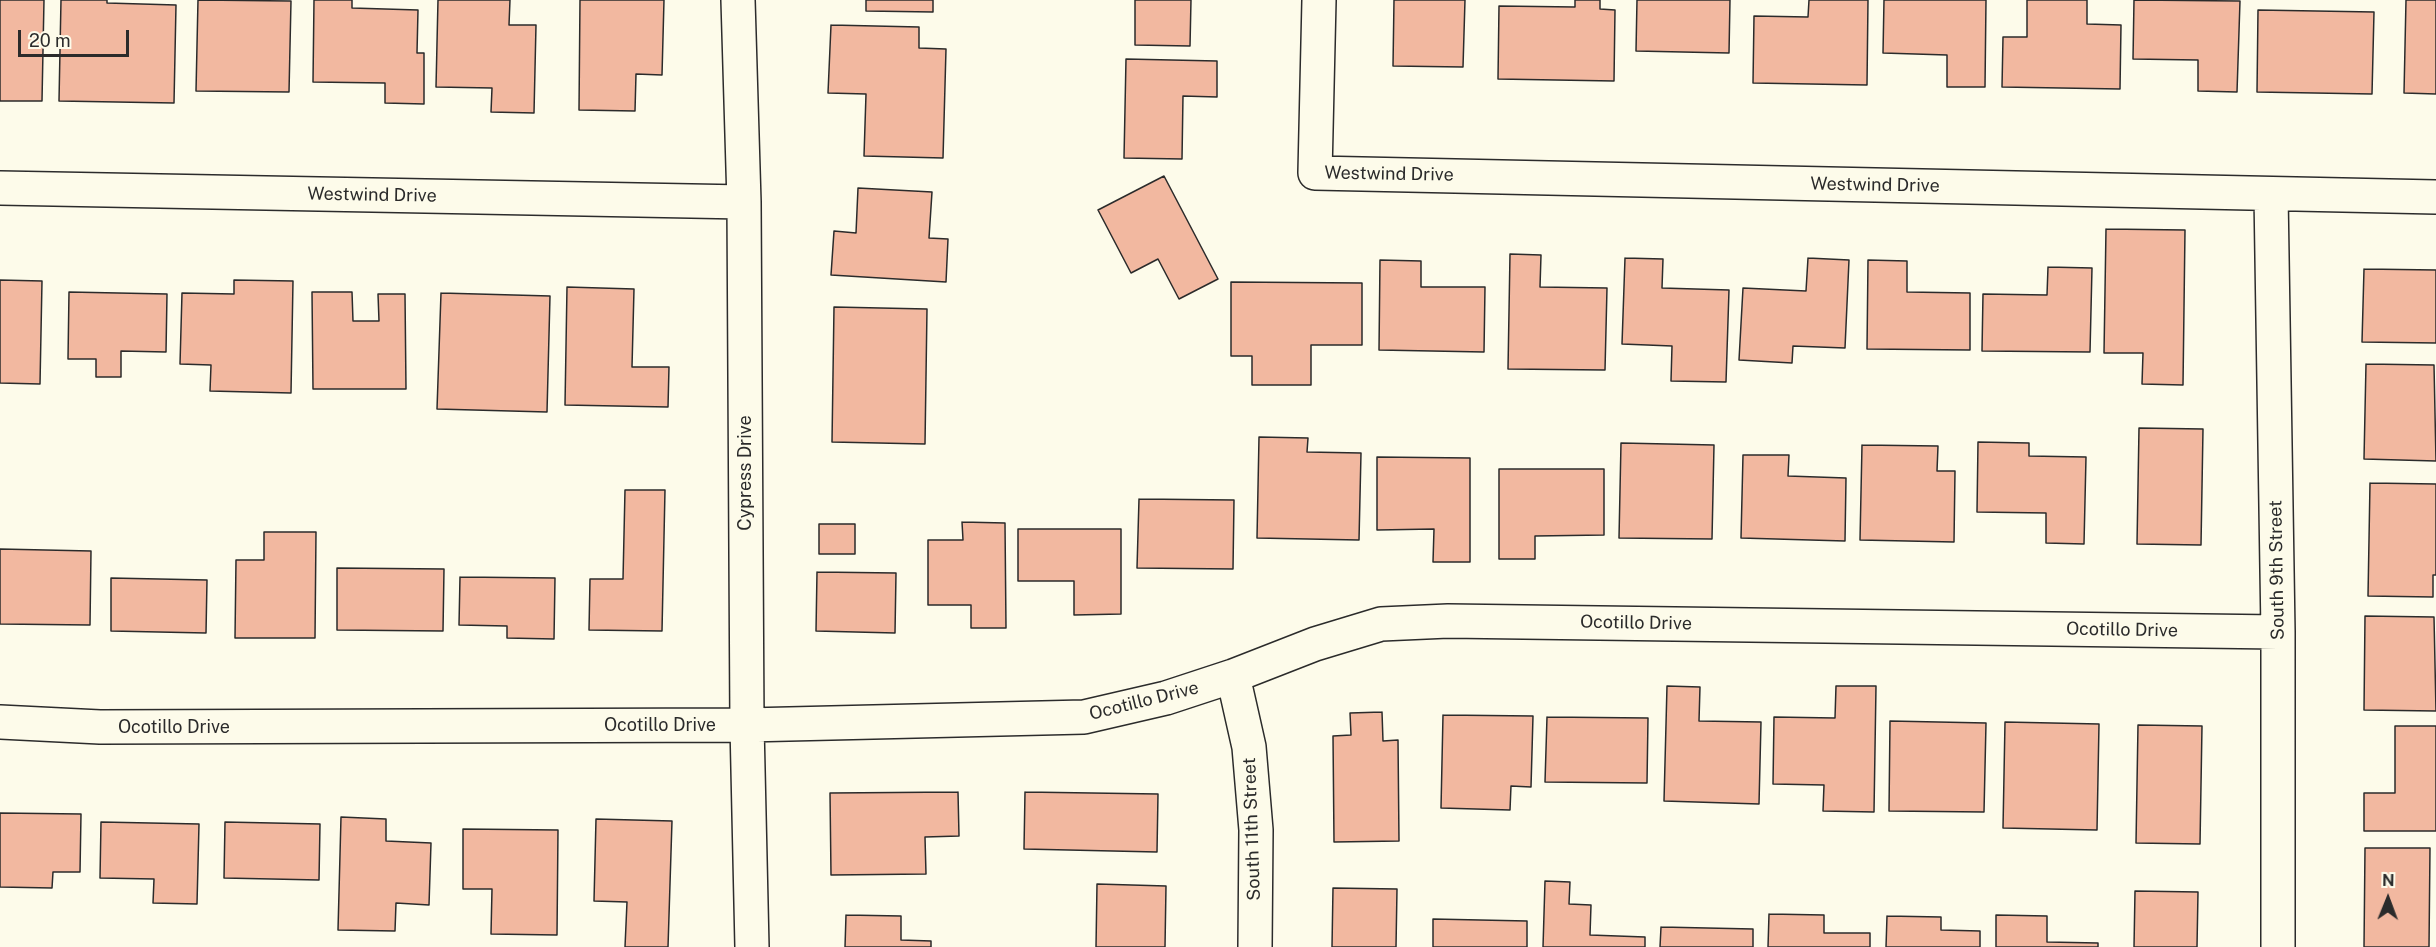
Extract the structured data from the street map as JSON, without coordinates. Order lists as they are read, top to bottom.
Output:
{
  "streets": {
    "street": [
      "Westwind Drive",
      "Cypress Drive",
      "South 9th Street",
      "Ocotillo Drive",
      "South 11th Street"
    ]
  },
  "crossings": [
    ["Westwind Drive", "Cypress Drive"],
    ["Westwind Drive", "South 9th Street"],
    ["Cypress Drive", "Ocotillo Drive"],
    ["South 9th Street", "Ocotillo Drive"],
    ["Ocotillo Drive", "South 11th Street"]
  ],
  "scale_bar": "20 m",
  "north": "top"
}
